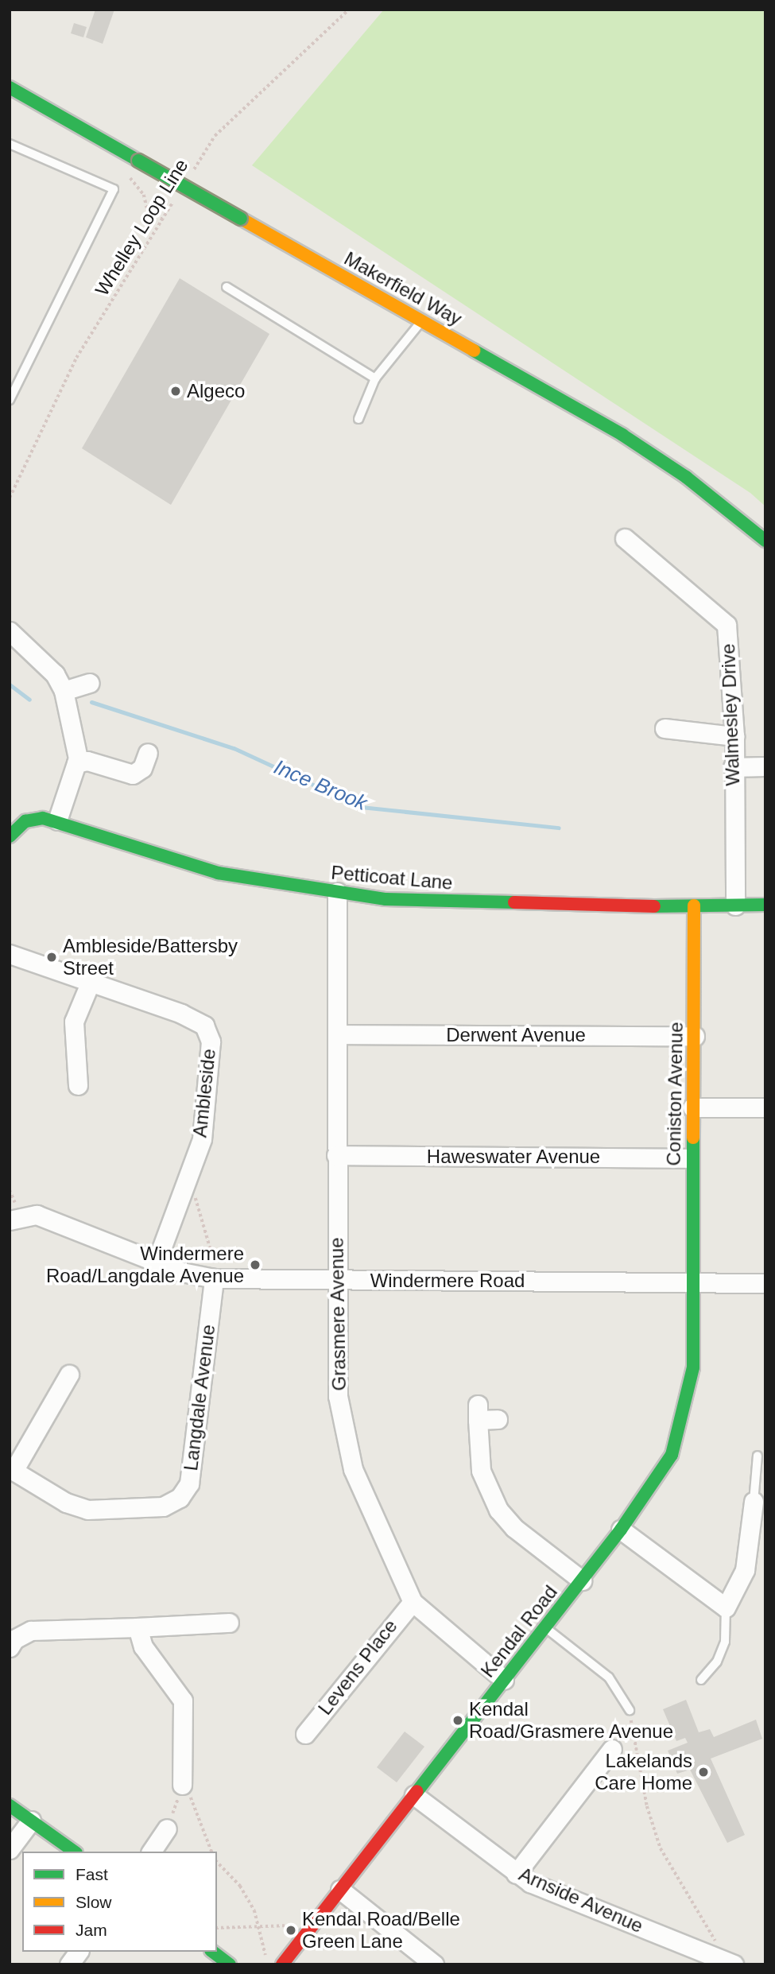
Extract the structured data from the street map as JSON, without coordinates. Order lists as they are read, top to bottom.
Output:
{
  "streets": {
    "street": [
      "Makerfield Way",
      "Walmesley Drive",
      "Petticoat Lane",
      "Derwent Avenue",
      "Ambleside",
      "Coniston Avenue",
      "Haweswater Avenue",
      "Windermere Road",
      "Grasmere Avenue",
      "Langdale Avenue",
      "Kendal Road",
      "Levens Place",
      "Arnside Avenue"
    ],
    "path": ["Whelley Loop Line"]
  },
  "crossings": [
    ["Walmesley Drive", "Petticoat Lane"],
    ["Petticoat Lane", "Coniston Avenue"],
    ["Petticoat Lane", "Grasmere Avenue"],
    ["Derwent Avenue", "Coniston Avenue"],
    ["Derwent Avenue", "Grasmere Avenue"],
    ["Ambleside", "Windermere Road"],
    ["Coniston Avenue", "Haweswater Avenue"],
    ["Coniston Avenue", "Windermere Road"],
    ["Coniston Avenue", "Kendal Road"],
    ["Haweswater Avenue", "Grasmere Avenue"],
    ["Windermere Road", "Grasmere Avenue"],
    ["Windermere Road", "Langdale Avenue"],
    ["Windermere Road", "Kendal Road"],
    ["Grasmere Avenue", "Kendal Road"],
    ["Grasmere Avenue", "Levens Place"],
    ["Kendal Road", "Arnside Avenue"]
  ],
  "water": ["Ince Brook"],
  "places": [
    "Algeco",
    "Ambleside/Battersby Street",
    "Windermere Road/Langdale Avenue",
    "Kendal Road/Grasmere Avenue",
    "Lakelands Care Home",
    "Kendal Road/Belle Green Lane"
  ],
  "legend": ["Fast", "Slow", "Jam"]
}
